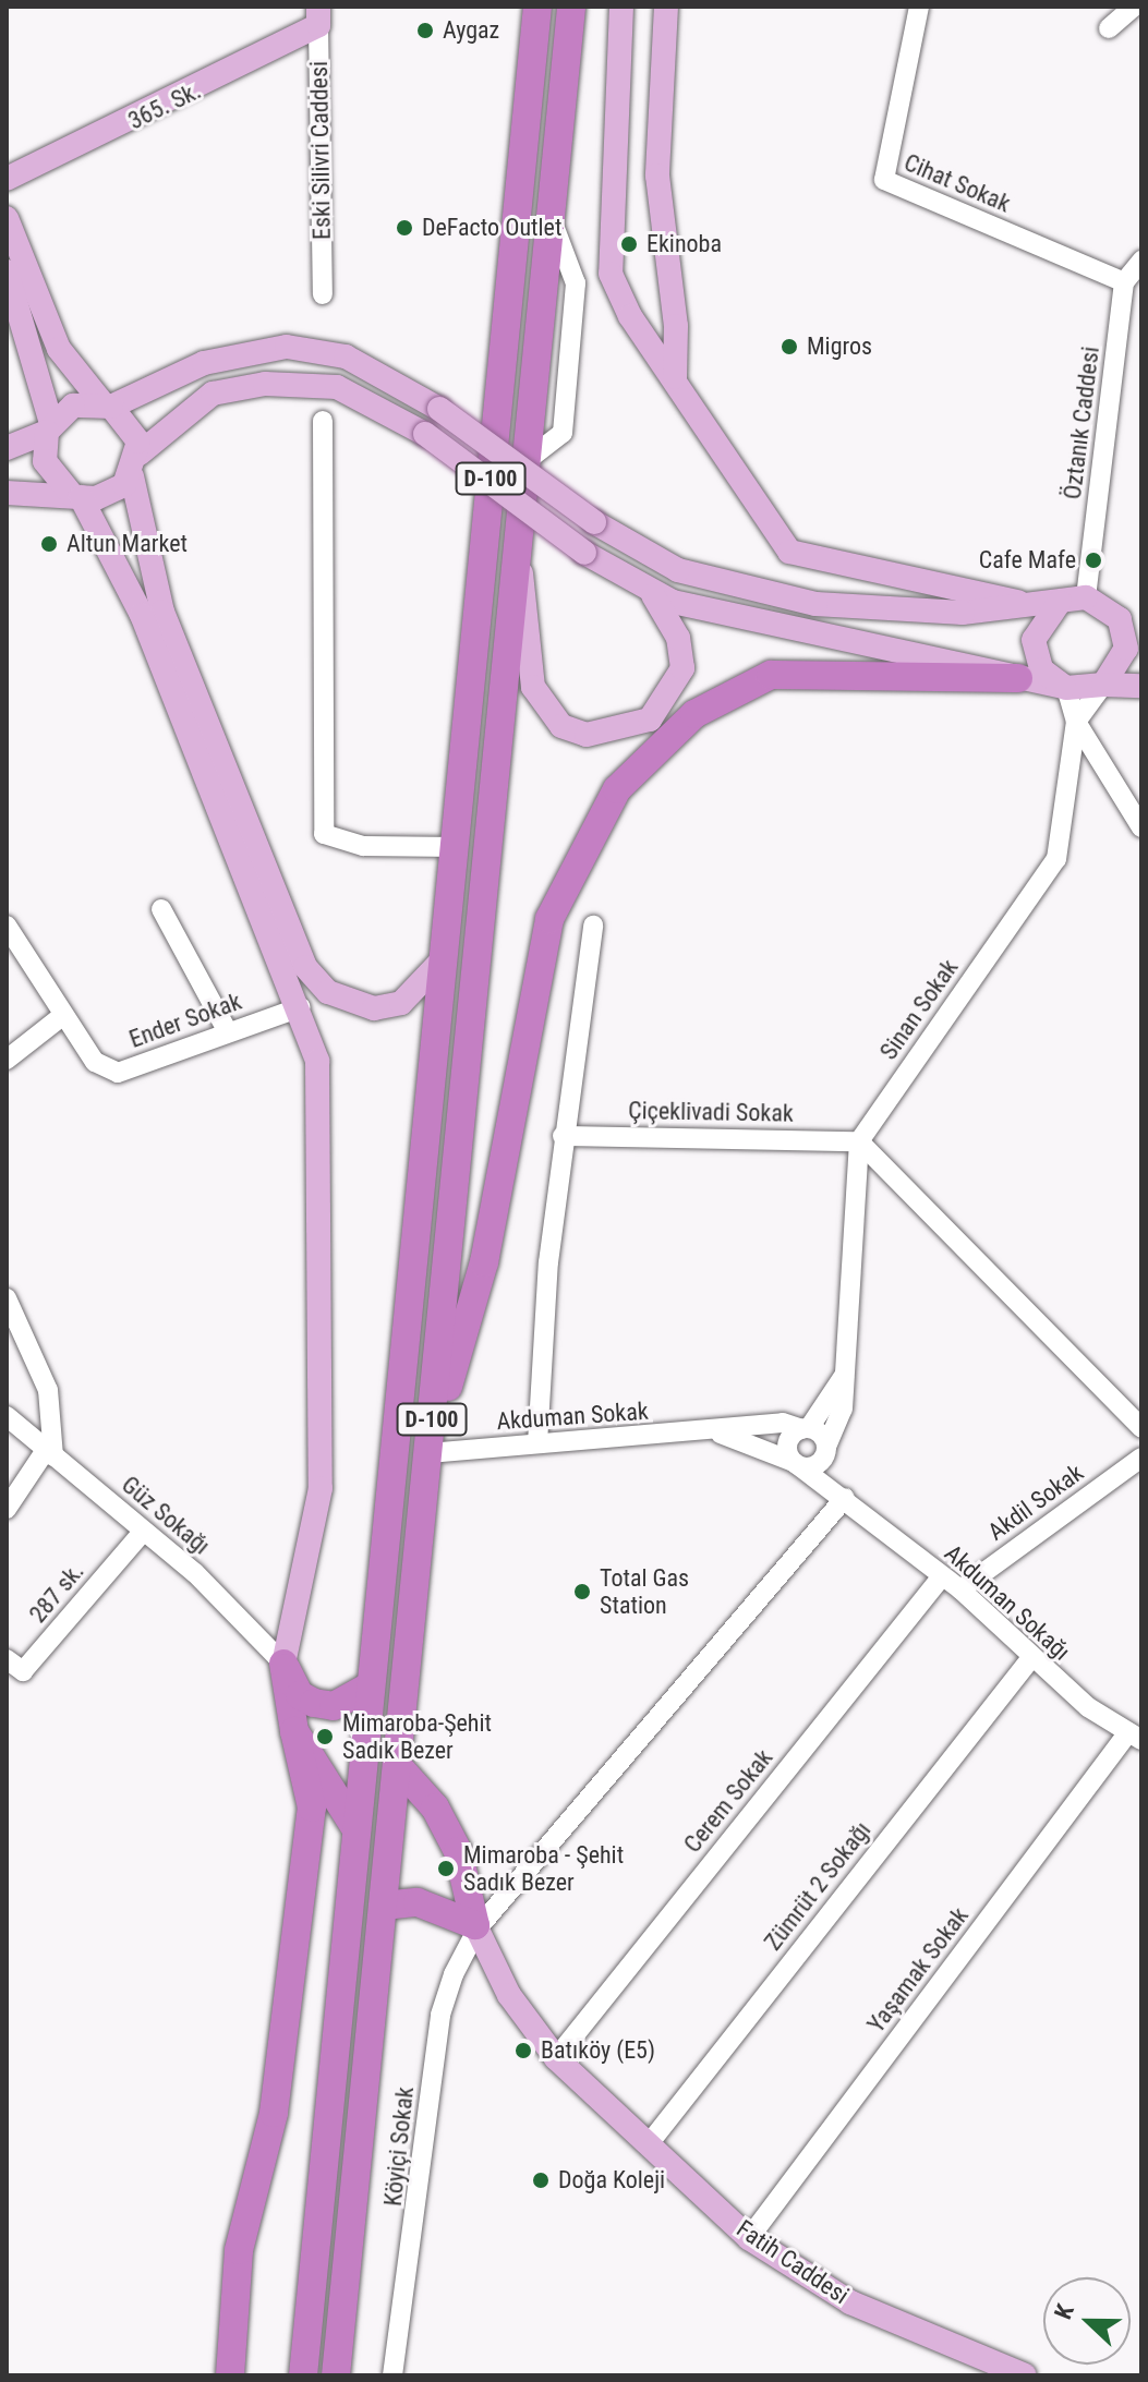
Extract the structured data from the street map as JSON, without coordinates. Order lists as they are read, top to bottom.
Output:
{
  "streets": {
    "highway": ["D-100"],
    "main road": ["365. Sk.", "Fatih Caddesi"],
    "street": [
      "Eski Silivri Caddesi",
      "Cihat Sokak",
      "Öztanık Caddesi",
      "Sinan Sokak",
      "Ender Sokak",
      "Çiçeklivadi Sokak",
      "Akduman Sokak",
      "Akdil Sokak",
      "Güz Sokağı",
      "287 sk.",
      "Akduman Sokağı",
      "Cerem Sokak",
      "Zümrüt 2 Sokağı",
      "Yaşamak Sokak",
      "Köyiçi Sokak"
    ]
  },
  "crossings": [
    ["365. Sk.", "Eski Silivri Caddesi"],
    ["Cihat Sokak", "Öztanık Caddesi"],
    ["Öztanık Caddesi", "Sinan Sokak"],
    ["D-100", "Akduman Sokak"],
    ["Sinan Sokak", "Çiçeklivadi Sokak"],
    ["Akduman Sokak", "Akduman Sokağı"],
    ["Akdil Sokak", "Akduman Sokağı"],
    ["Güz Sokağı", "287 sk."],
    ["Akduman Sokağı", "Cerem Sokak"],
    ["Akduman Sokağı", "Zümrüt 2 Sokağı"],
    ["Akduman Sokağı", "Yaşamak Sokak"],
    ["Akduman Sokağı", "Köyiçi Sokak"],
    ["Cerem Sokak", "Fatih Caddesi"],
    ["Zümrüt 2 Sokağı", "Fatih Caddesi"],
    ["Yaşamak Sokak", "Fatih Caddesi"],
    ["Köyiçi Sokak", "Fatih Caddesi"]
  ],
  "places": [
    "Aygaz",
    "DeFacto Outlet",
    "Ekinoba",
    "Migros",
    "Altun Market",
    "Cafe Mafe",
    "Total Gas Station",
    "Mimaroba-Şehit Sadık Bezer",
    "Mimaroba - Şehit Sadık Bezer",
    "Batıköy (E5)",
    "Doğa Koleji"
  ],
  "north": "left"
}
